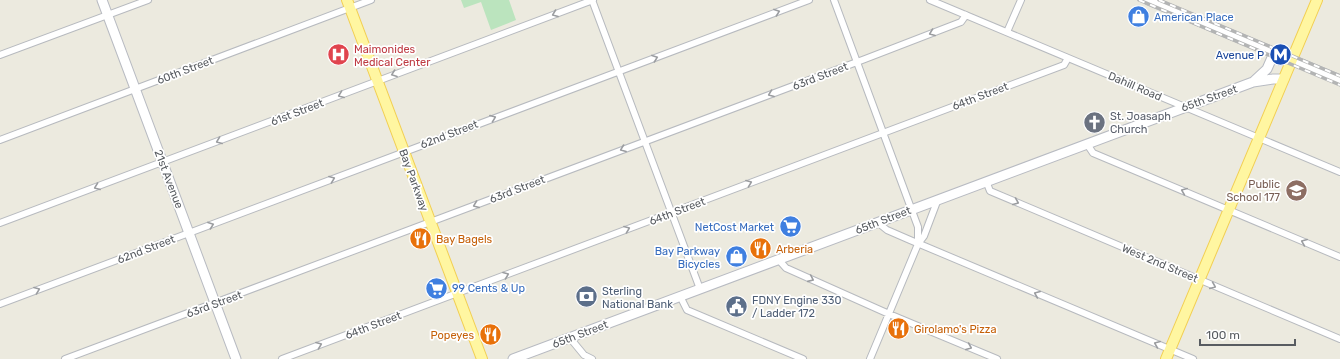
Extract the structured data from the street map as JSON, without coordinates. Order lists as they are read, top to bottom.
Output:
{
  "streets": {
    "main road": ["65th Street", "21st Avenue", "Bay Parkway"],
    "street": [
      "60th Street",
      "63rd Street",
      "Dahill Road",
      "64th Street",
      "61st Street",
      "62nd Street",
      "West 2nd Street"
    ]
  },
  "crossings": [
    ["60th Street", "21st Avenue"],
    ["60th Street", "Bay Parkway"],
    ["63rd Street", "Dahill Road"],
    ["63rd Street", "21st Avenue"],
    ["63rd Street", "Bay Parkway"],
    ["Dahill Road", "64th Street"],
    ["Dahill Road", "65th Street"],
    ["64th Street", "Bay Parkway"],
    ["65th Street", "West 2nd Street"],
    ["61st Street", "21st Avenue"],
    ["61st Street", "Bay Parkway"],
    ["62nd Street", "21st Avenue"],
    ["62nd Street", "Bay Parkway"]
  ],
  "one_way": [
    "63rd Street",
    "64th Street",
    "61st Street",
    "62nd Street",
    "West 2nd Street"
  ],
  "places": {
    "shop": ["American Place", "Bay Parkway Bicycles"],
    "hospital": ["Maimonides Medical Center"],
    "metro station": ["Avenue P"],
    "church": ["St. Joasaph Church"],
    "school or university": ["Public School 177"],
    "supermarket": ["NetCost Market", "99 Cents & Up"],
    "restaurant": [
      "Bay Bagels",
      "Arberia",
      "Girolamo's Pizza",
      "Popeyes"
    ],
    "bank": ["Sterling National Bank"],
    "public building": ["FDNY Engine 330 / Ladder 172"]
  },
  "scale_bar": "100 m"
}
